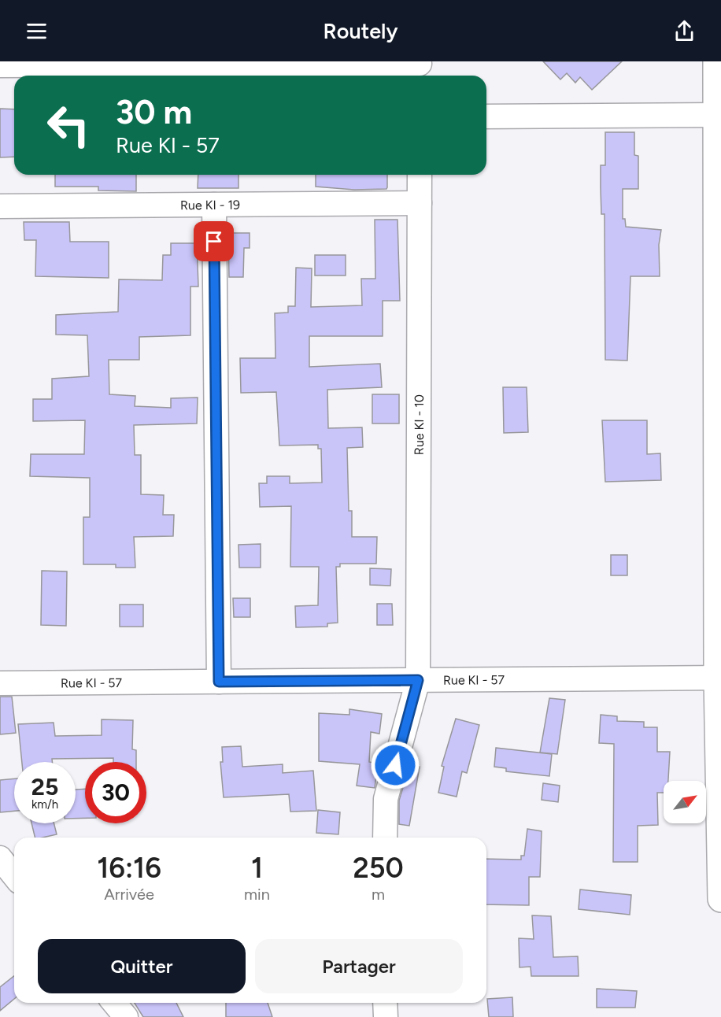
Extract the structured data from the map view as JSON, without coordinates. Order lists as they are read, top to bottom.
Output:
{
  "streets": {
    "street": ["Rue KI - 19", "Rue KI - 10", "Rue KI - 57"]
  },
  "crossings": [
    ["Rue KI - 19", "Rue KI - 10"],
    ["Rue KI - 10", "Rue KI - 57"]
  ],
  "north": "top right",
  "page": {
    "header": "Routely",
    "turn": ["30 m", "Rue KI - 57"],
    "speed": "25 km/h",
    "limit": "30",
    "eta": [
      "16:16",
      "Arrivée",
      "1",
      "min",
      "250",
      "m"
    ],
    "buttons": ["Quitter", "Partager"]
  }
}
